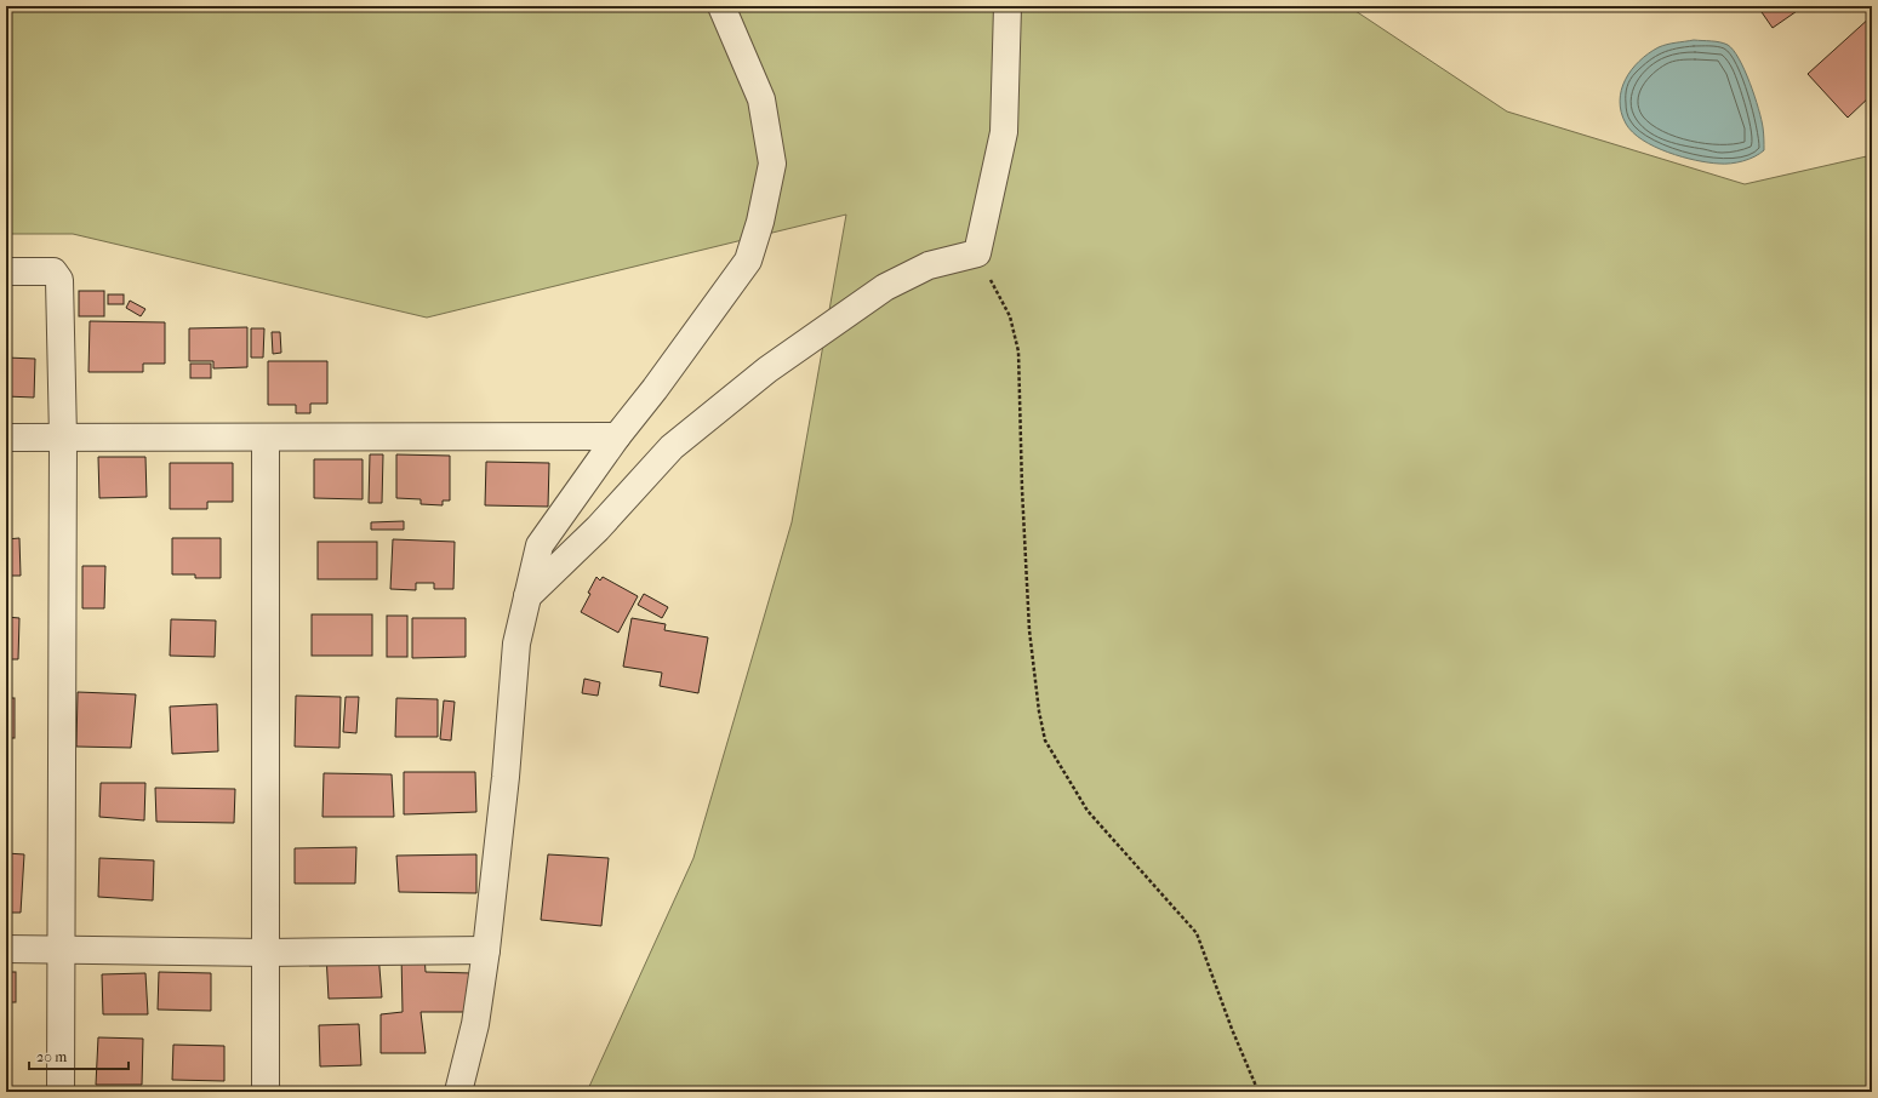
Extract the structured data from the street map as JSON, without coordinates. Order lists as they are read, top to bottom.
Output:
{
  "scale_bar": "20 m"
}
